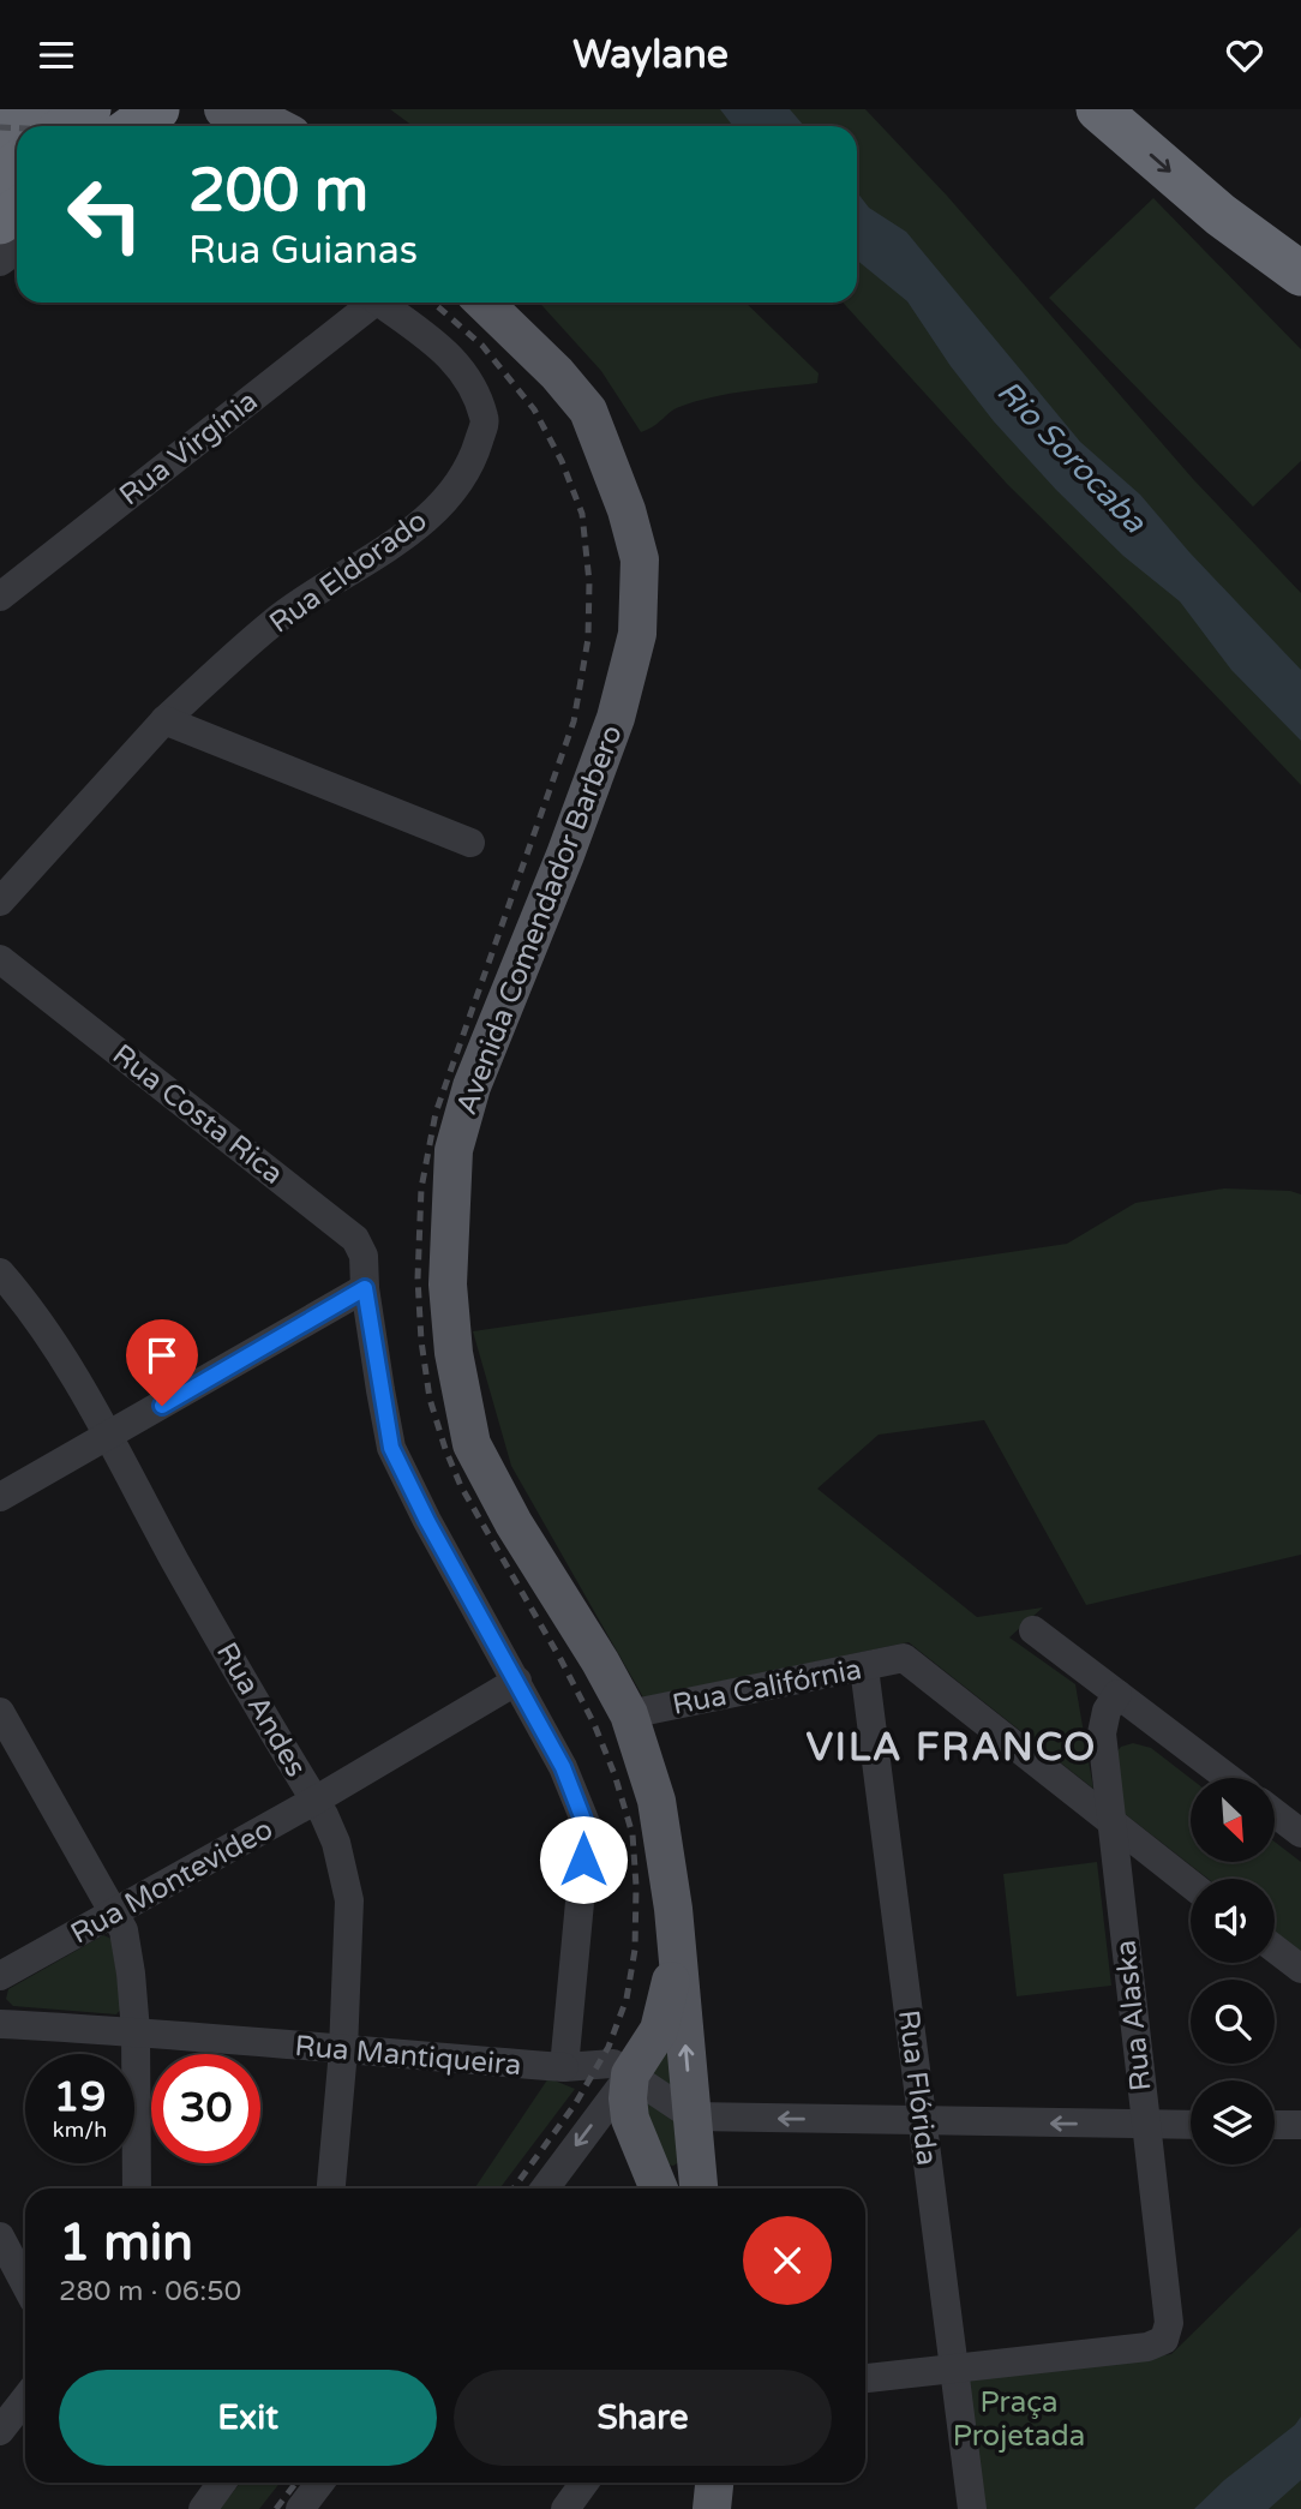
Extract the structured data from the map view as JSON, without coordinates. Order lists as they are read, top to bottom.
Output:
{
  "streets": {
    "main road": ["Avenida Comendador Barbero"],
    "street": [
      "Rua Virgínia",
      "Rua Eldorado",
      "Rua Costa Rica",
      "Rua Califórnia",
      "Rua Andes",
      "Rua Montevideo",
      "Rua Alaska",
      "Rua Mantiqueira",
      "Rua Flórida"
    ]
  },
  "crossings": [
    ["Avenida Comendador Barbero", "Rua Califórnia"],
    ["Avenida Comendador Barbero", "Rua Mantiqueira"],
    ["Rua Costa Rica", "Rua Montevideo"],
    ["Rua Costa Rica", "Rua Mantiqueira"],
    ["Rua Califórnia", "Rua Alaska"],
    ["Rua Califórnia", "Rua Flórida"],
    ["Rua Andes", "Rua Montevideo"],
    ["Rua Andes", "Rua Mantiqueira"],
    ["Rua Alaska", "Rua Flórida"]
  ],
  "districts": ["VILA FRANCO"],
  "water": ["Rio Sorocaba"],
  "parks": ["Praça Projetada"],
  "north": "bottom right",
  "page": {
    "header": "Waylane",
    "turn": ["200 m", "Rua Guianas"],
    "speed": "19 km/h",
    "limit": "30",
    "heading": ["1 min", "280 m · 06:50"],
    "buttons": ["Exit", "Share"]
  }
}
